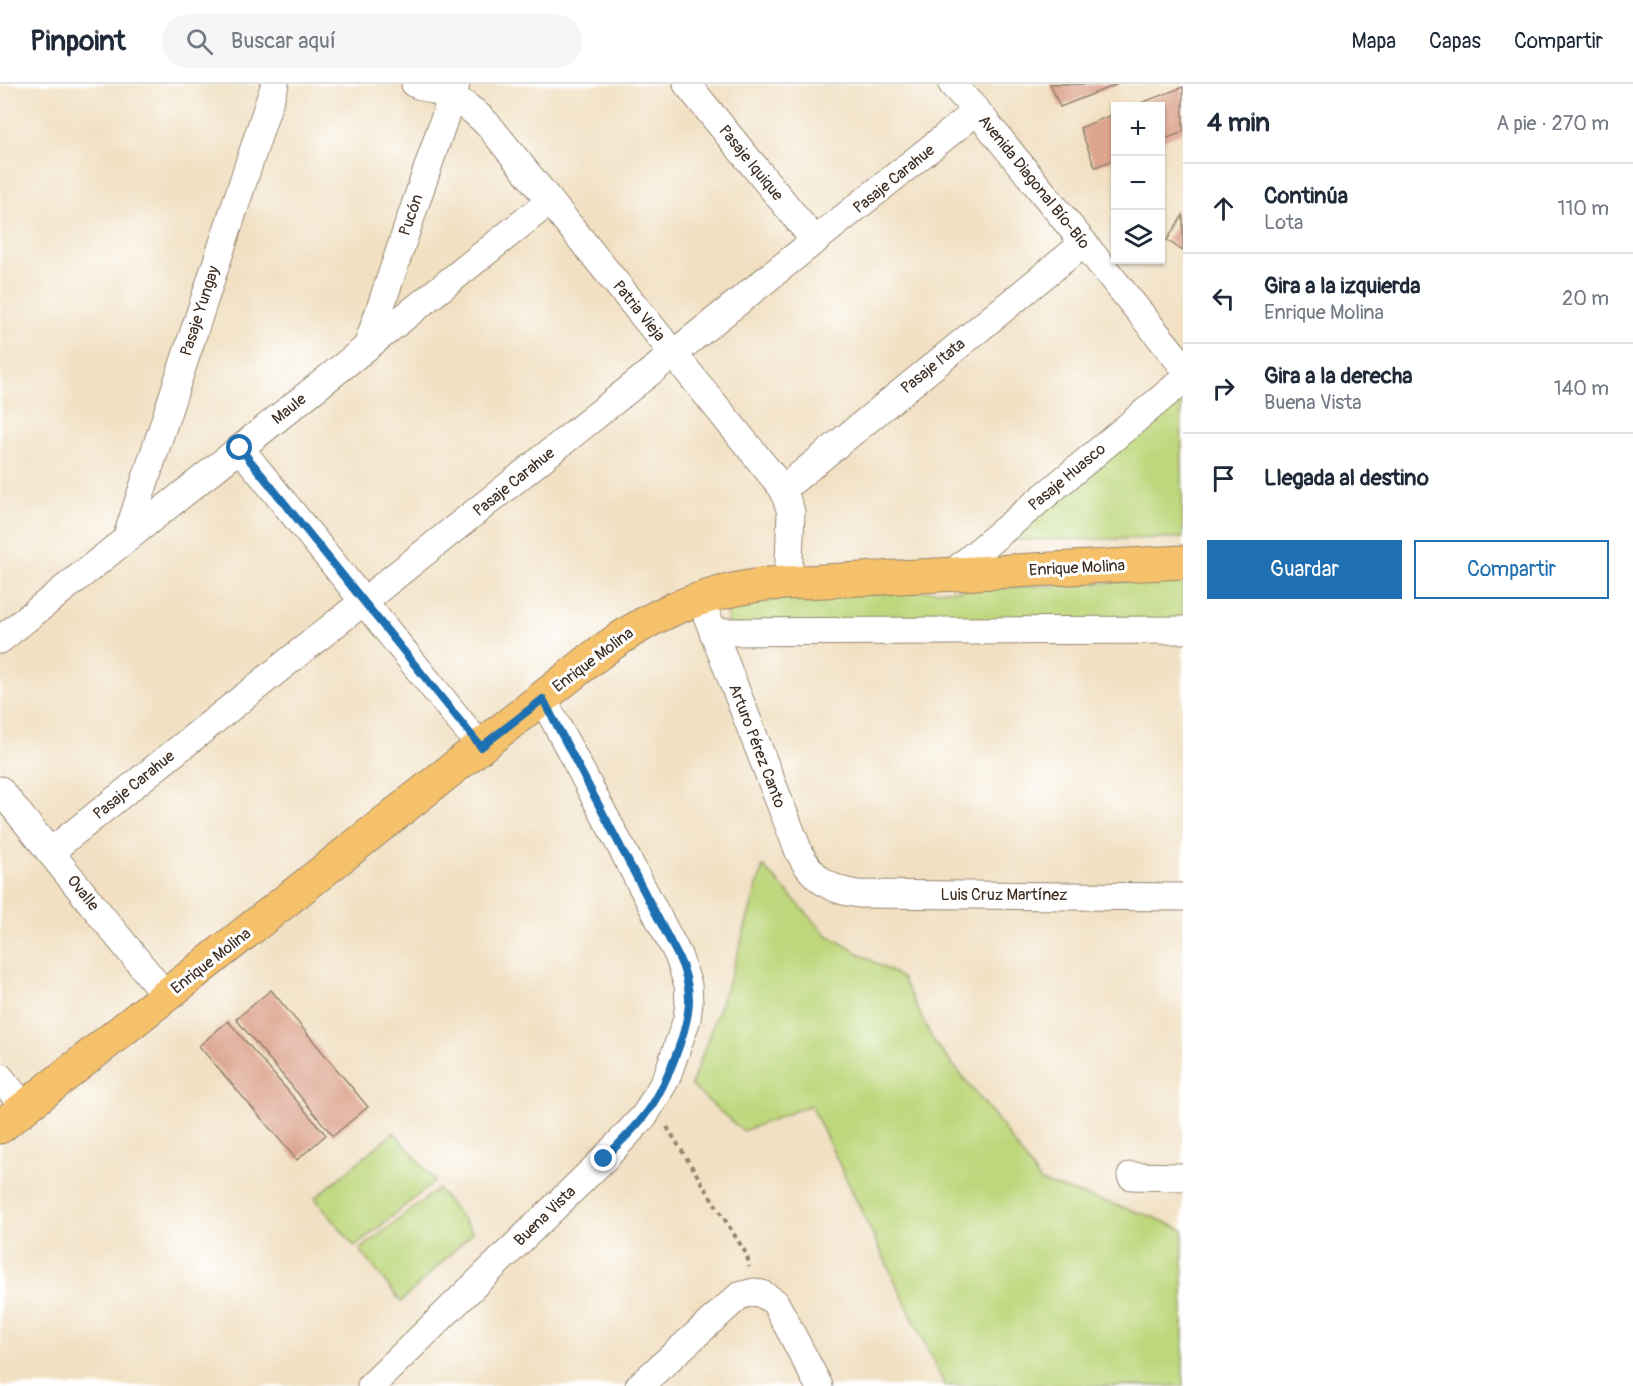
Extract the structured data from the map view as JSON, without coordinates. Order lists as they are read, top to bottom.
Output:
{
  "streets": {
    "main road": ["Enrique Molina"],
    "street": [
      "Pasaje Iquique",
      "Pasaje Carahue",
      "Avenida Diagonal Bío-Bío",
      "Pucón",
      "Pasaje Yungay",
      "Patria Vieja",
      "Pasaje Itata",
      "Maule",
      "Pasaje Huasco",
      "Arturo Pérez Canto",
      "Ovalle",
      "Luis Cruz Martínez",
      "Buena Vista"
    ]
  },
  "crossings": [
    ["Pasaje Iquique", "Pasaje Carahue"],
    ["Pasaje Carahue", "Avenida Diagonal Bío-Bío"],
    ["Pasaje Carahue", "Patria Vieja"],
    ["Pasaje Carahue", "Ovalle"],
    ["Avenida Diagonal Bío-Bío", "Pasaje Itata"],
    ["Pucón", "Patria Vieja"],
    ["Pucón", "Maule"],
    ["Pasaje Yungay", "Maule"],
    ["Patria Vieja", "Pasaje Itata"],
    ["Patria Vieja", "Maule"],
    ["Patria Vieja", "Enrique Molina"],
    ["Pasaje Huasco", "Enrique Molina"],
    ["Enrique Molina", "Arturo Pérez Canto"],
    ["Enrique Molina", "Ovalle"],
    ["Enrique Molina", "Buena Vista"],
    ["Arturo Pérez Canto", "Luis Cruz Martínez"]
  ],
  "page": {
    "header": "Pinpoint",
    "search": "Buscar aquí",
    "nav": ["Mapa", "Capas", "Compartir"],
    "heading": ["4 min", "A pie · 270 m"],
    "map_buttons": ["+", "−"],
    "list": [
      ["Continúa", "Lota", "110 m"],
      ["Gira a la izquierda", "Enrique Molina", "20 m"],
      ["Gira a la derecha", "Buena Vista", "140 m"],
      "Llegada al destino"
    ],
    "buttons": ["Guardar", "Compartir"]
  }
}
